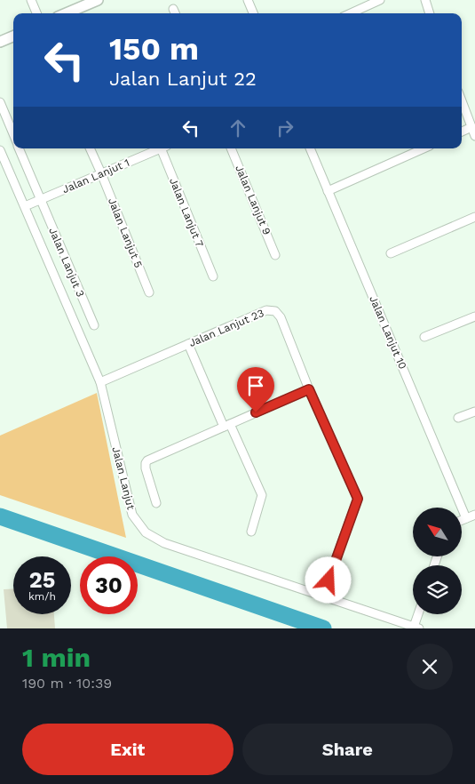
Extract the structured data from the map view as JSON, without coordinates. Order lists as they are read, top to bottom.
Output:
{
  "streets": {
    "street": [
      "Jalan Lanjut 1",
      "Jalan Lanjut 9",
      "Jalan Lanjut 7",
      "Jalan Lanjut 5",
      "Jalan Lanjut 3",
      "Jalan Lanjut 23",
      "Jalan Lanjut 10",
      "Jalan Lanjut"
    ]
  },
  "crossings": [
    ["Jalan Lanjut 1", "Jalan Lanjut 5"],
    ["Jalan Lanjut 1", "Jalan Lanjut 3"],
    ["Jalan Lanjut 1", "Jalan Lanjut"],
    ["Jalan Lanjut 23", "Jalan Lanjut"]
  ],
  "north": "top left",
  "page": {
    "turn": ["150 m", "Jalan Lanjut 22"],
    "speed": "25 km/h",
    "limit": "30",
    "heading": ["1 min", "190 m · 10:39"],
    "buttons": ["Exit", "Share"]
  }
}
